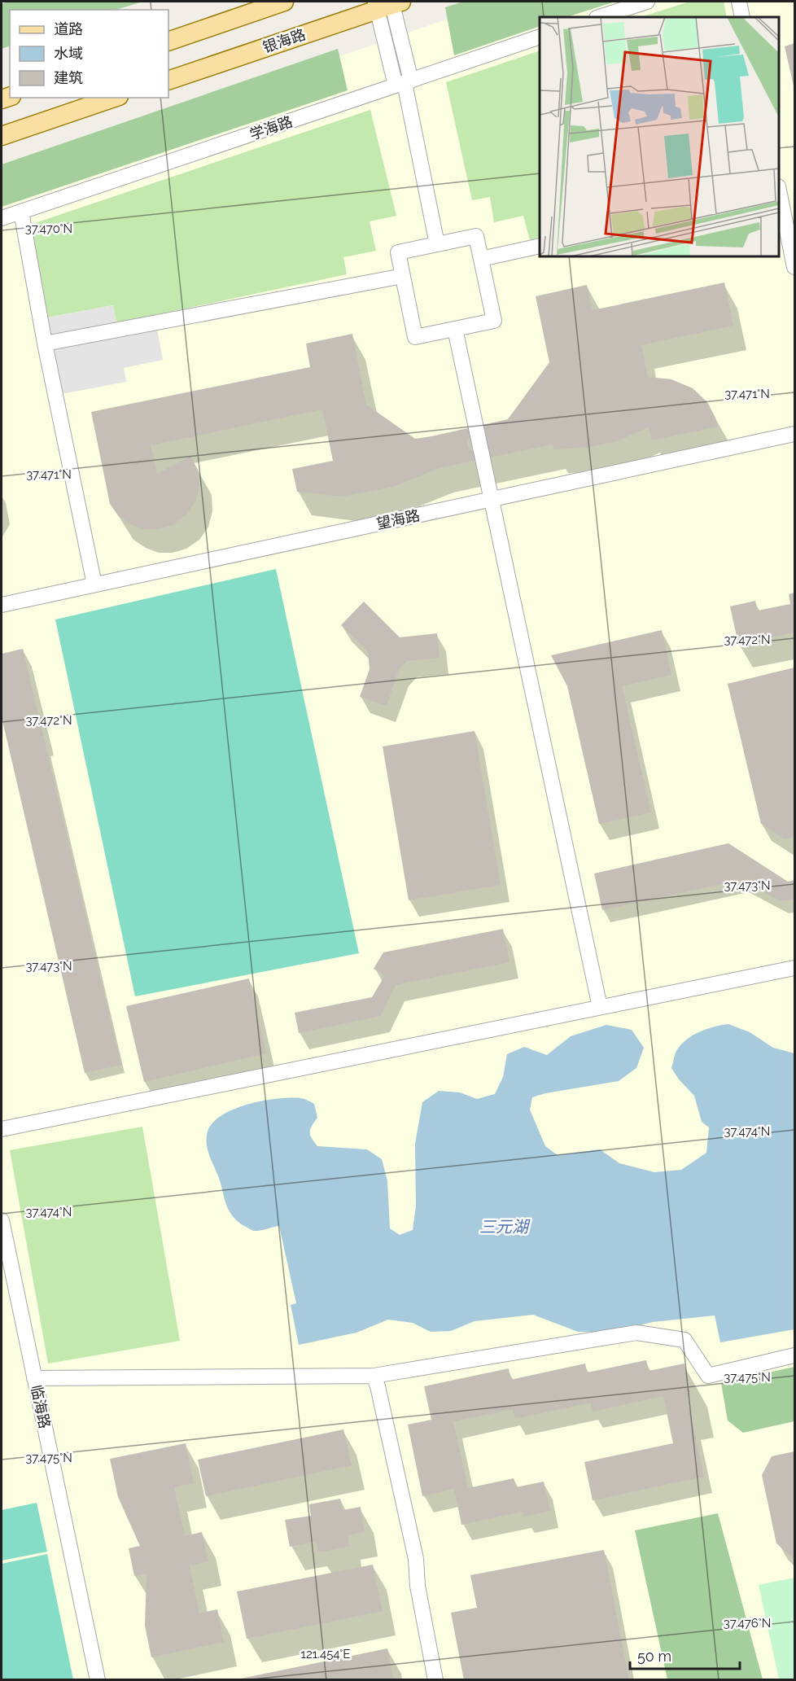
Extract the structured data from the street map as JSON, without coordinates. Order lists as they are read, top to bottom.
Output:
{
  "streets": {
    "main road": ["银海路"],
    "street": ["学海路", "望海路", "临海路"]
  },
  "water": ["三元湖"],
  "legend": ["道路", "水域", "建筑"],
  "scale_bar": "50 m",
  "coordinates": [
    "37.470°N",
    "37.471°N",
    "37.472°N",
    "37.473°N",
    "37.474°N",
    "37.475°N",
    "37.476°N",
    "121.454°E"
  ]
}
